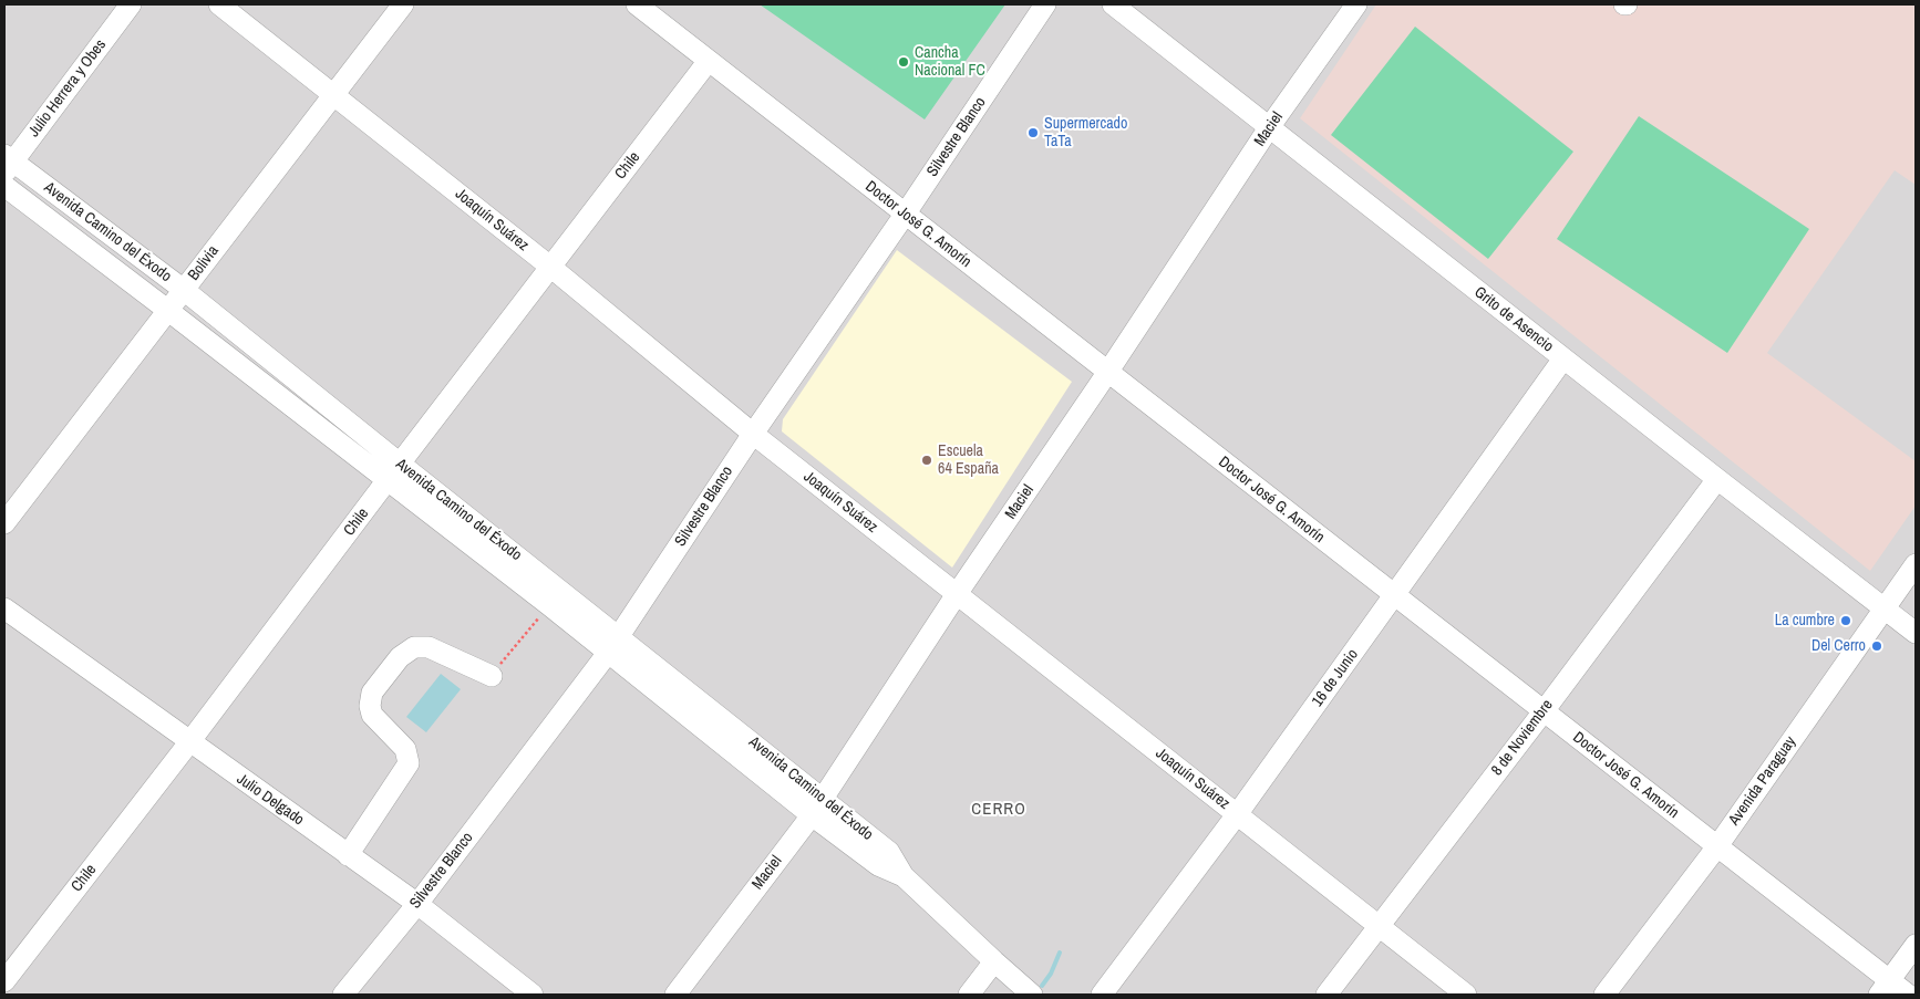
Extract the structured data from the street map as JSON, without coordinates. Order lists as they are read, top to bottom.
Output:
{
  "streets": {
    "street": [
      "Julio Herrera y Obes",
      "Maciel",
      "Silvestre Blanco",
      "Chile",
      "Joaquín Suárez",
      "Doctor José G. Amorín",
      "Avenida Camino del Éxodo",
      "Bolivia",
      "Grito de Asencio",
      "16 de Junio",
      "8 de Noviembre",
      "Avenida Paraguay",
      "Julio Delgado"
    ]
  },
  "crossings": [
    ["Julio Herrera y Obes", "Avenida Camino del Éxodo"],
    ["Maciel", "Joaquín Suárez"],
    ["Maciel", "Doctor José G. Amorín"],
    ["Maciel", "Avenida Camino del Éxodo"],
    ["Maciel", "Grito de Asencio"],
    ["Silvestre Blanco", "Joaquín Suárez"],
    ["Silvestre Blanco", "Doctor José G. Amorín"],
    ["Silvestre Blanco", "Avenida Camino del Éxodo"],
    ["Silvestre Blanco", "Julio Delgado"],
    ["Chile", "Joaquín Suárez"],
    ["Chile", "Doctor José G. Amorín"],
    ["Chile", "Avenida Camino del Éxodo"],
    ["Chile", "Julio Delgado"],
    ["Joaquín Suárez", "Bolivia"],
    ["Joaquín Suárez", "16 de Junio"],
    ["Joaquín Suárez", "8 de Noviembre"],
    ["Doctor José G. Amorín", "16 de Junio"],
    ["Doctor José G. Amorín", "8 de Noviembre"],
    ["Doctor José G. Amorín", "Avenida Paraguay"],
    ["Avenida Camino del Éxodo", "Bolivia"],
    ["Grito de Asencio", "16 de Junio"],
    ["Grito de Asencio", "8 de Noviembre"],
    ["Grito de Asencio", "Avenida Paraguay"]
  ],
  "districts": ["CERRO"],
  "places": [
    "Cancha Nacional FC",
    "Supermercado TaTa",
    "Escuela 64 España",
    "La cumbre",
    "Del Cerro"
  ]
}
